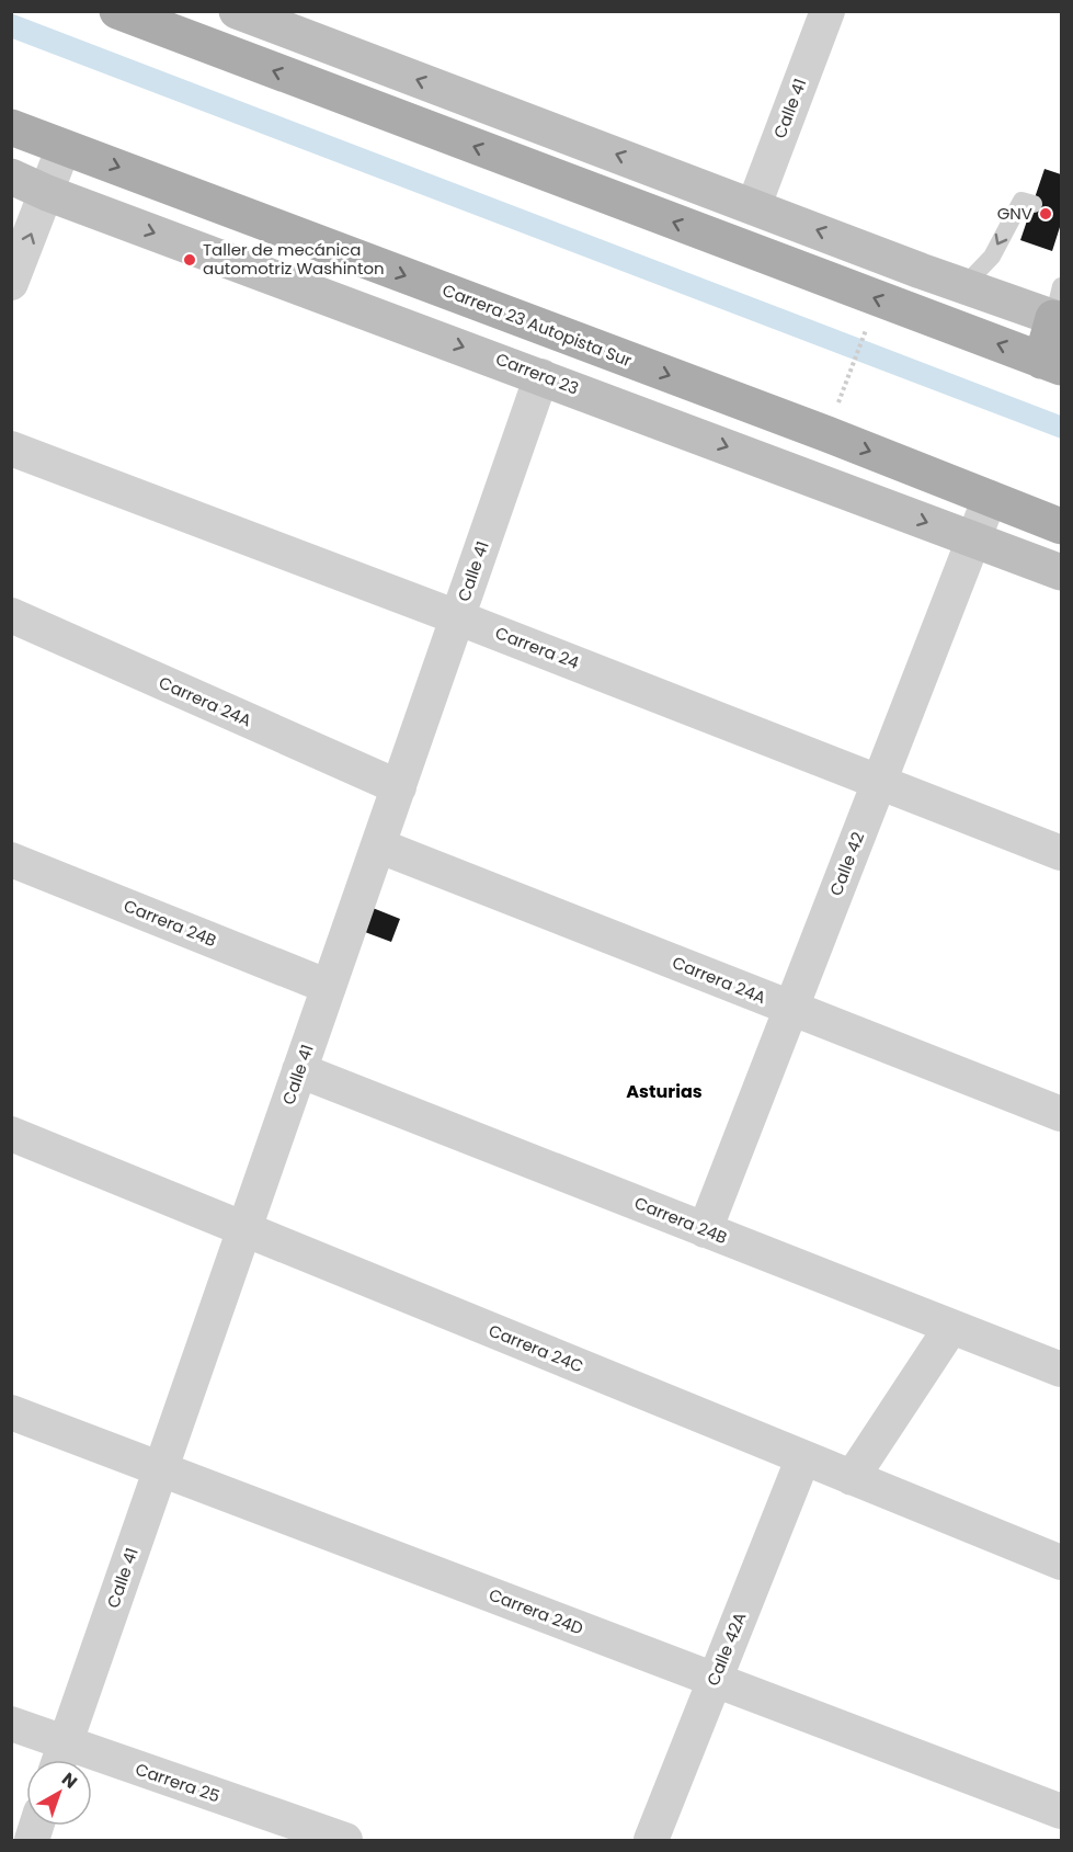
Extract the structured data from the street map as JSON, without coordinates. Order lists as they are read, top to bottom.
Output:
{
  "streets": {
    "main road": ["Carrera 23 Autopista Sur"],
    "street": [
      "Calle 41",
      "Carrera 23",
      "Carrera 24",
      "Carrera 24A",
      "Calle 42",
      "Carrera 24B",
      "Carrera 24C",
      "Carrera 24D",
      "Calle 42A",
      "Carrera 25"
    ]
  },
  "crossings": [
    ["Calle 41", "Carrera 23"],
    ["Calle 41", "Carrera 24"],
    ["Calle 41", "Carrera 24A"],
    ["Calle 41", "Carrera 24B"],
    ["Calle 41", "Carrera 24C"],
    ["Calle 41", "Carrera 24D"],
    ["Calle 41", "Carrera 25"],
    ["Carrera 23 Autopista Sur", "Calle 42"],
    ["Carrera 23", "Calle 42"],
    ["Carrera 24", "Calle 42"],
    ["Carrera 24A", "Calle 42"],
    ["Calle 42", "Carrera 24B"],
    ["Carrera 24C", "Calle 42A"],
    ["Carrera 24D", "Calle 42A"]
  ],
  "districts": ["Asturias"],
  "places": ["GNV", "Taller de mecánica automotriz Washinton"],
  "north": "top right"
}
